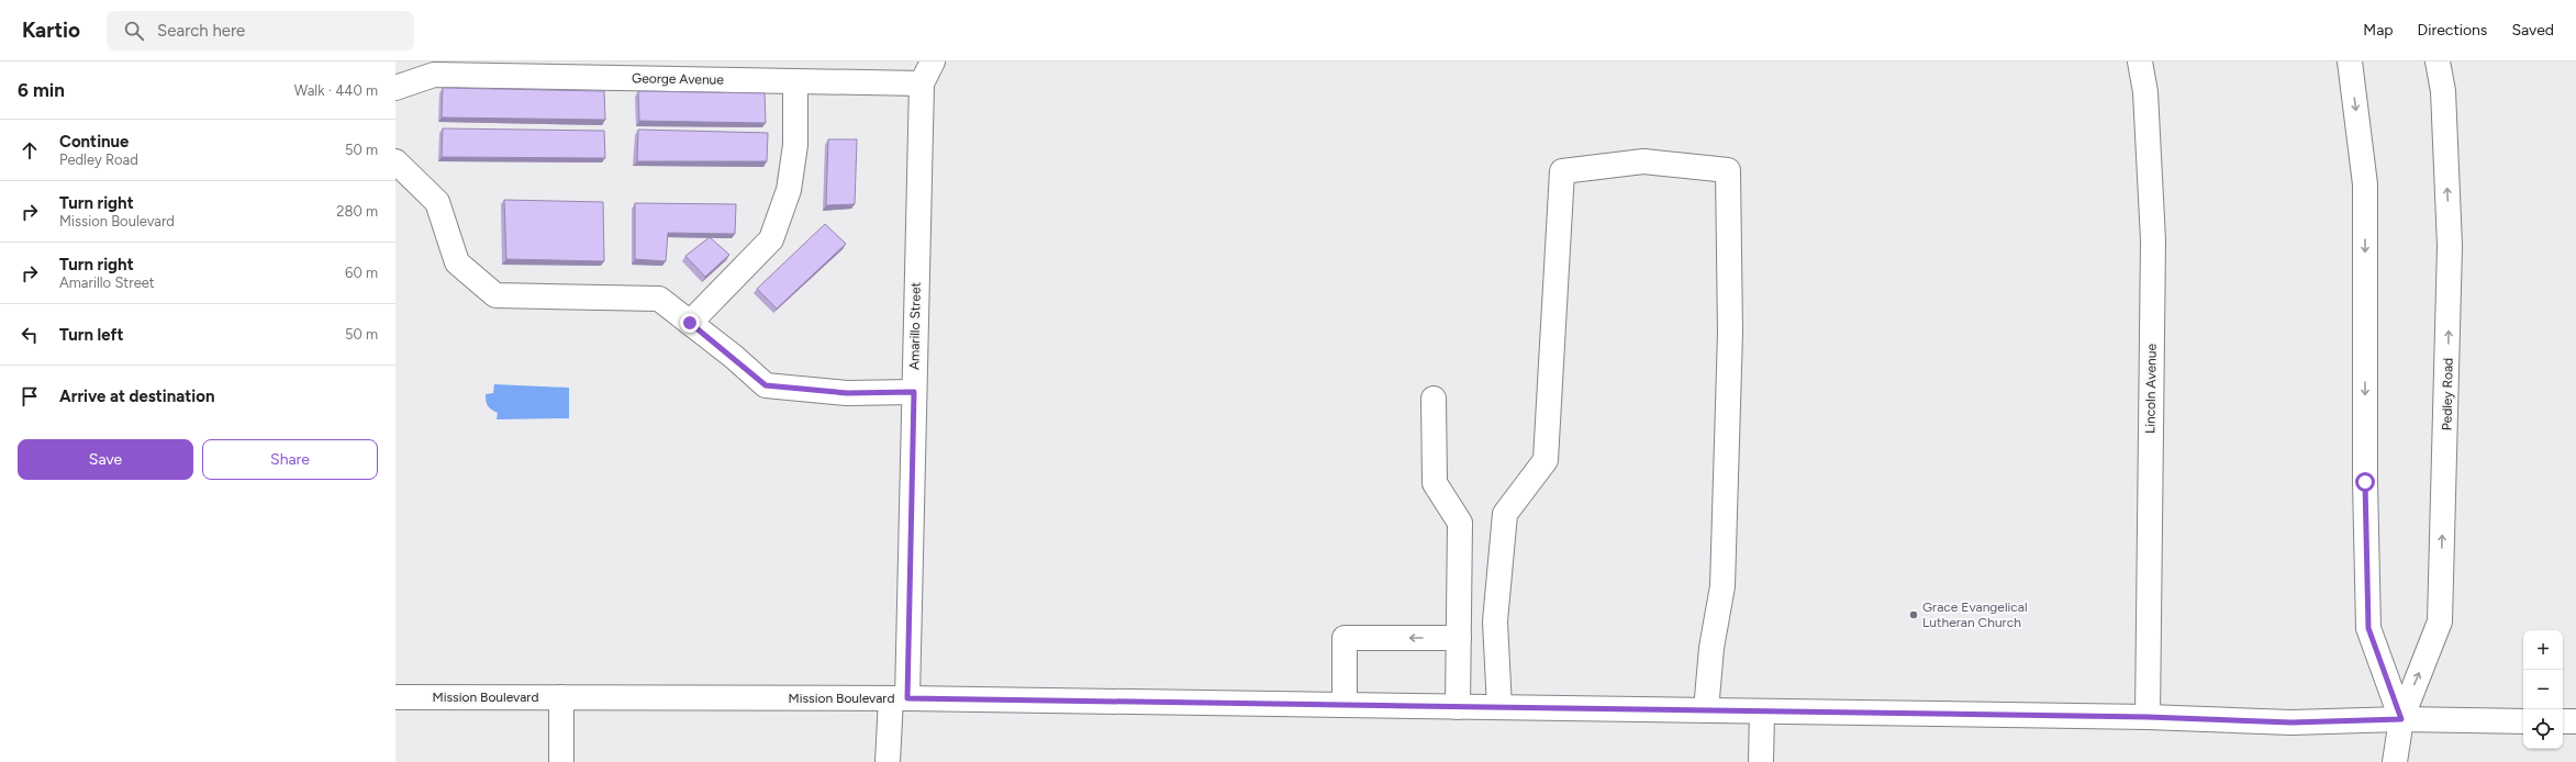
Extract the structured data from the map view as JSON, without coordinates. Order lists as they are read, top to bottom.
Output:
{
  "streets": {
    "street": [
      "George Avenue",
      "Amarillo Street",
      "Lincoln Avenue",
      "Pedley Road",
      "Mission Boulevard"
    ]
  },
  "crossings": [
    ["George Avenue", "Amarillo Street"],
    ["Amarillo Street", "Mission Boulevard"],
    ["Lincoln Avenue", "Mission Boulevard"],
    ["Pedley Road", "Mission Boulevard"]
  ],
  "places": ["Grace Evangelical Lutheran Church"],
  "page": {
    "header": "Kartio",
    "search": "Search here",
    "nav": ["Map", "Directions", "Saved"],
    "heading": ["6 min", "Walk · 440 m"],
    "list": [
      ["Continue", "Pedley Road", "50 m"],
      ["Turn right", "Mission Boulevard", "280 m"],
      ["Turn right", "Amarillo Street", "60 m"],
      ["Turn left", "50 m"],
      "Arrive at destination"
    ],
    "buttons": ["Save", "Share"],
    "map_buttons": ["+", "−"]
  }
}
